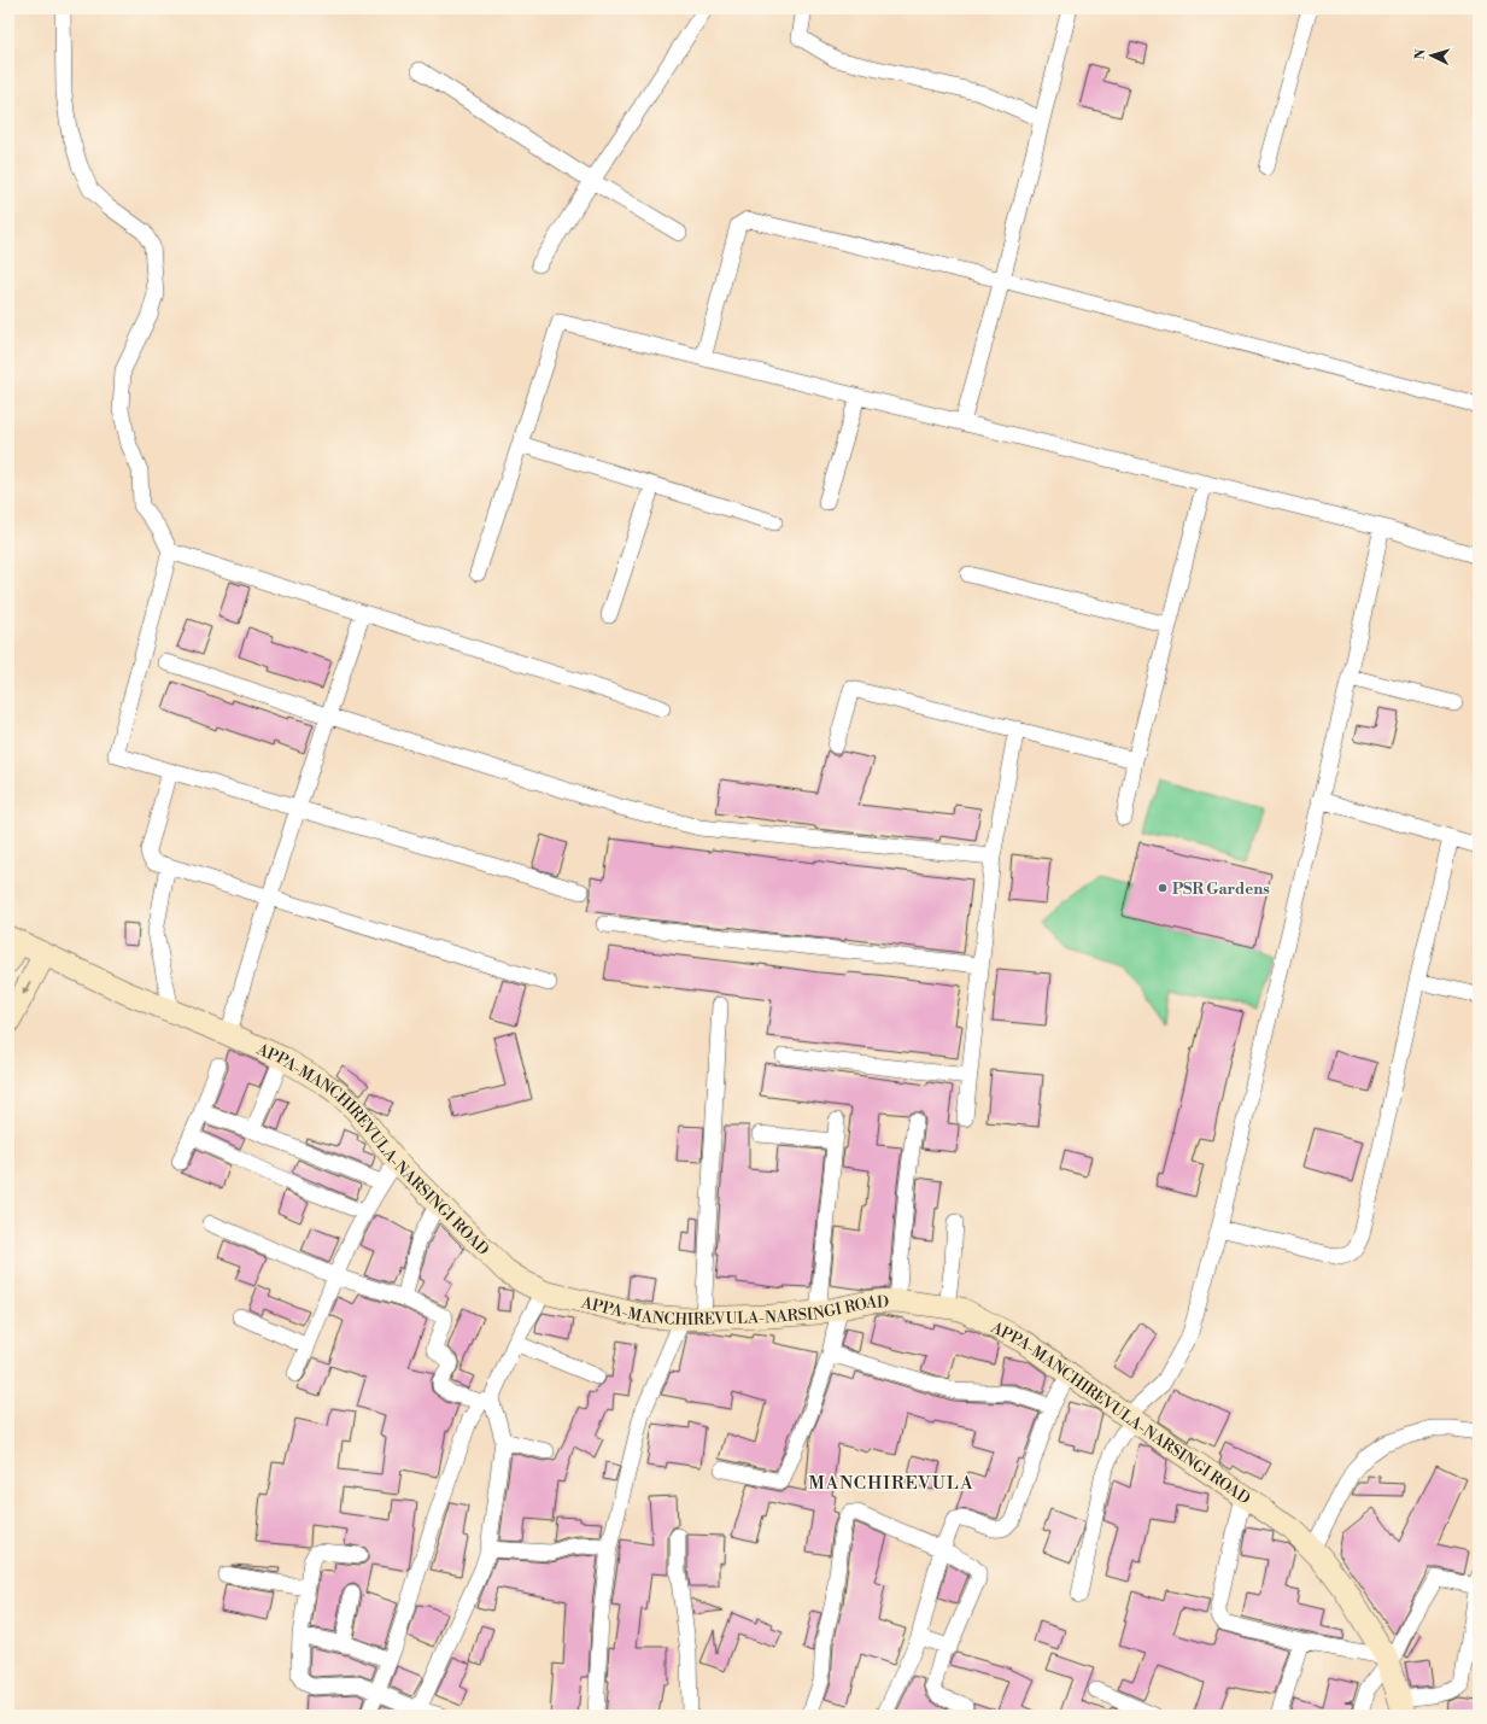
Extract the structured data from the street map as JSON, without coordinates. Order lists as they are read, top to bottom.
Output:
{
  "streets": {
    "street": ["APPA-MANCHIREVULA-NARSINGI ROAD"]
  },
  "districts": ["MANCHIREVULA"],
  "places": ["PSR Gardens"],
  "north": "left"
}
